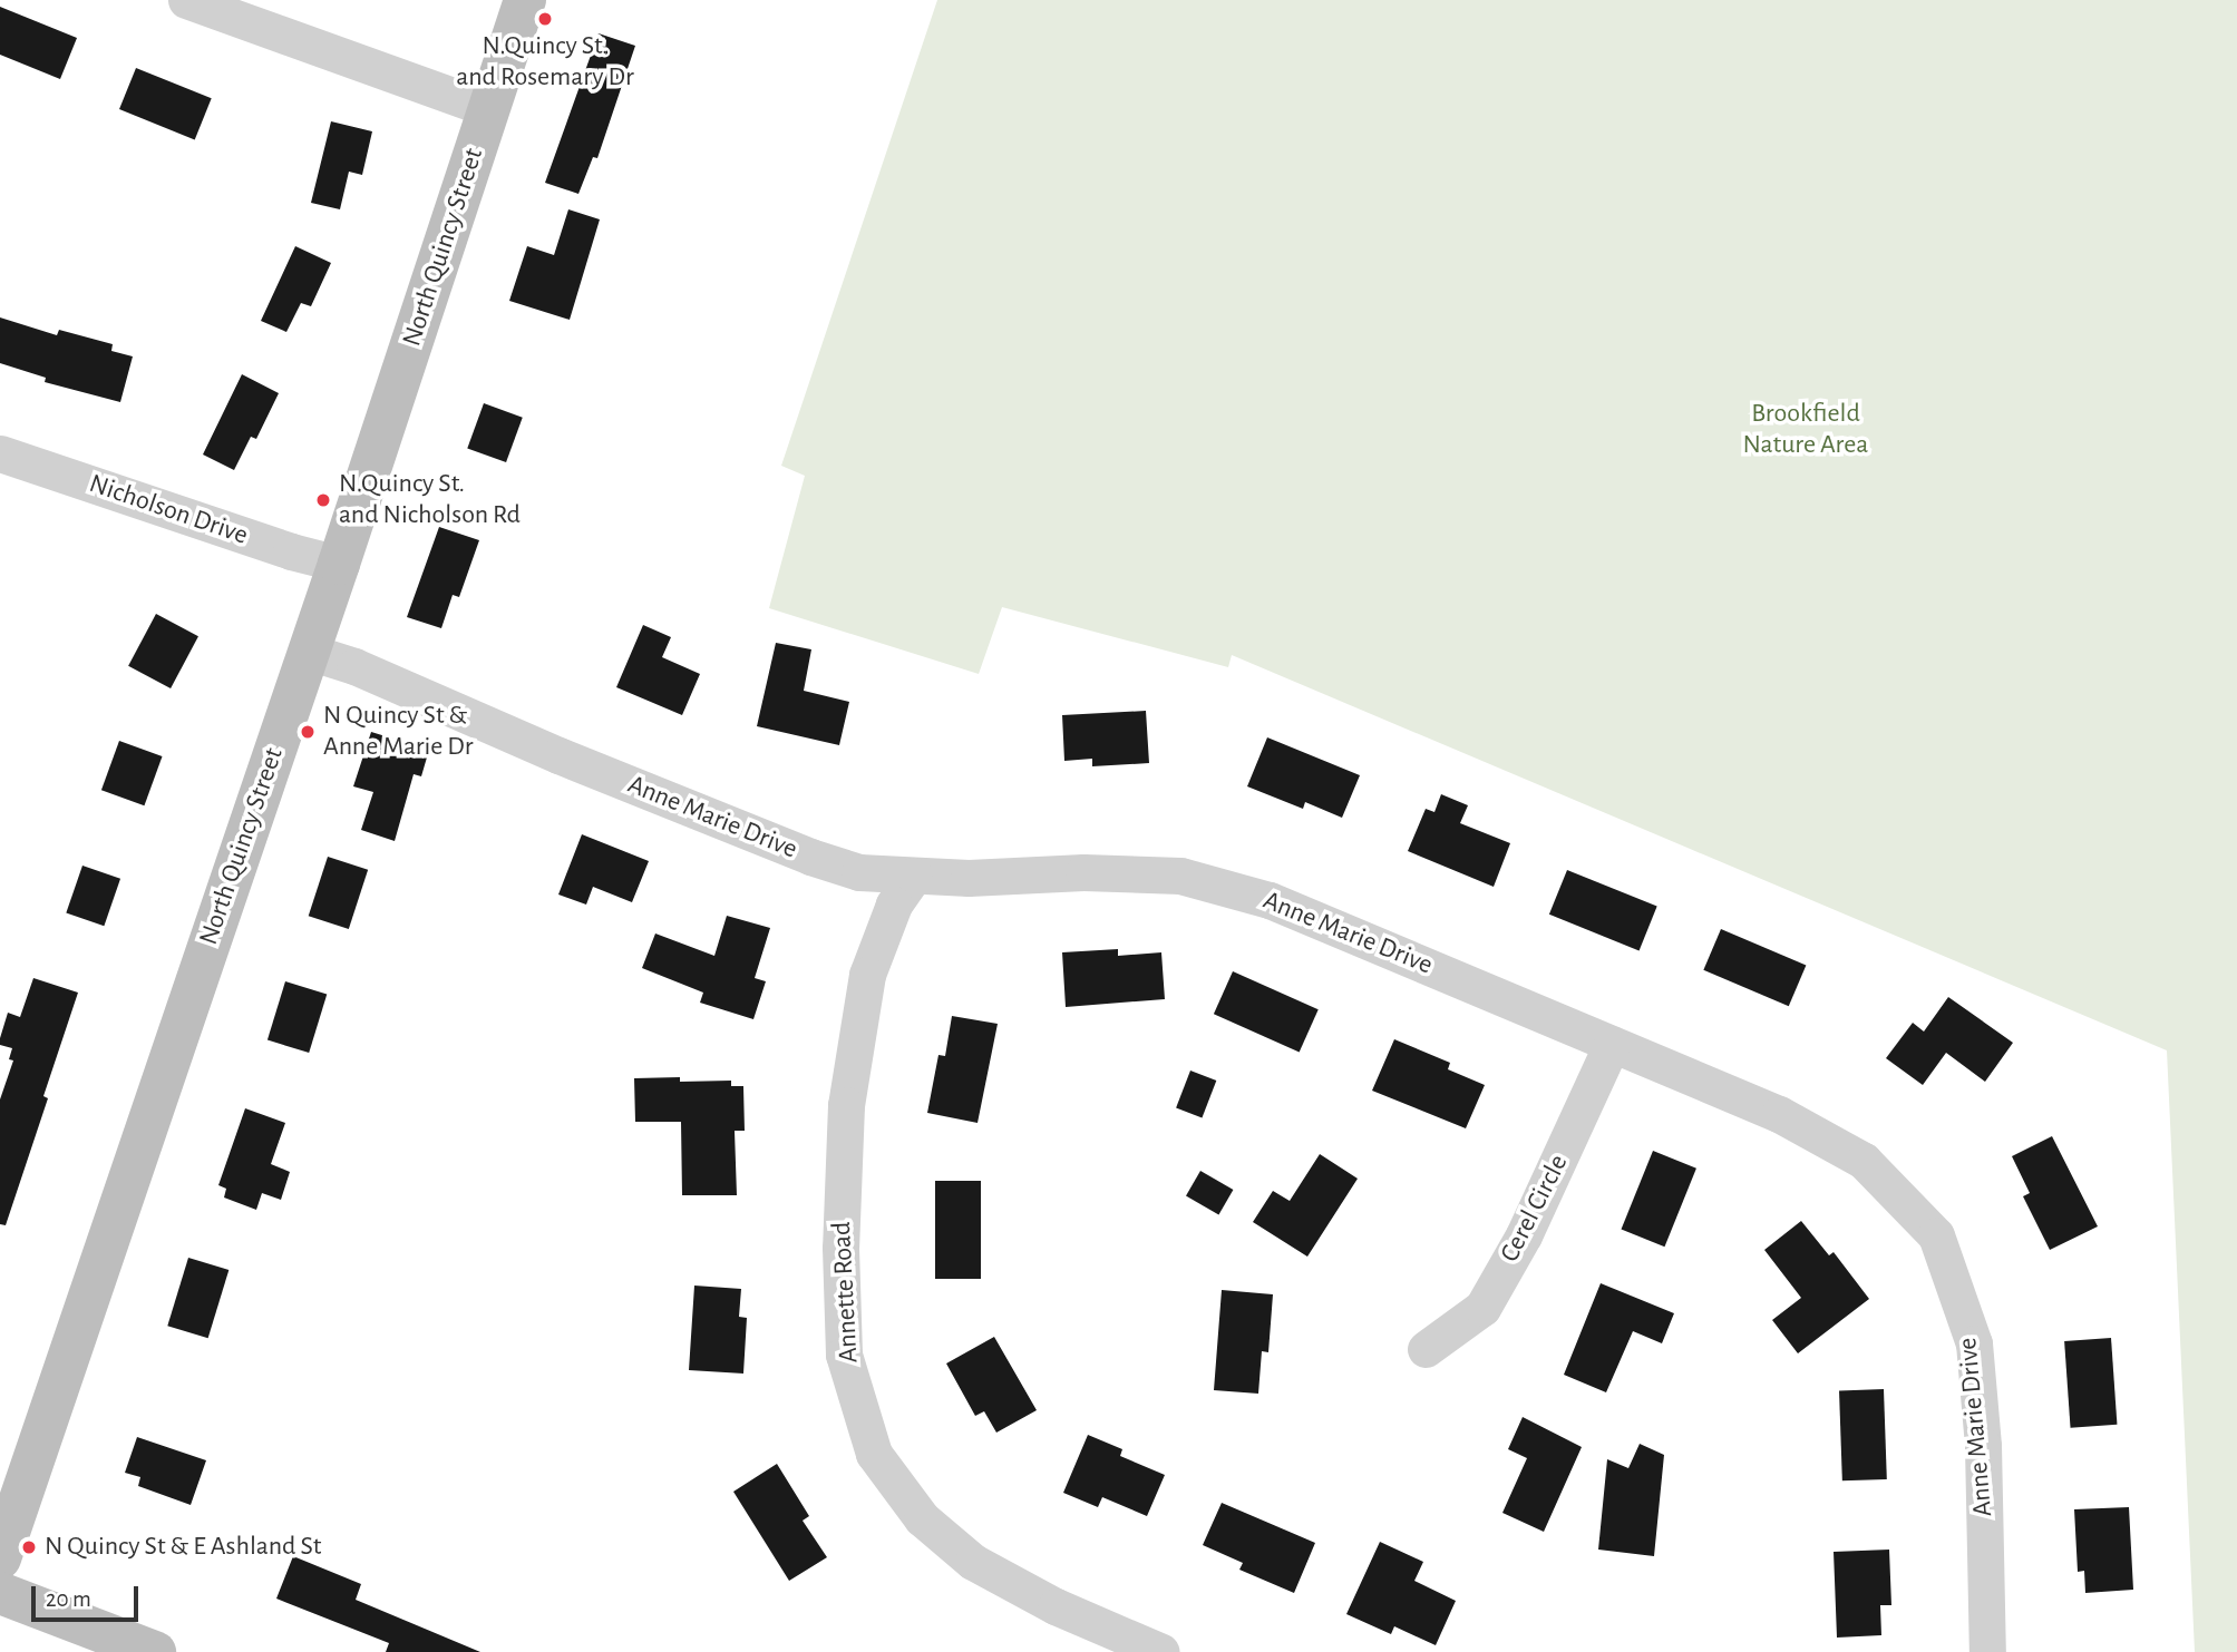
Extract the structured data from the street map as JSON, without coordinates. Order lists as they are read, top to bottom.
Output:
{
  "streets": {
    "main road": ["North Quincy Street"],
    "street": [
      "Nicholson Drive",
      "Anne Marie Drive",
      "Cerel Circle",
      "Annette Road"
    ]
  },
  "crossings": [
    ["North Quincy Street", "Nicholson Drive"],
    ["North Quincy Street", "Anne Marie Drive"],
    ["Anne Marie Drive", "Cerel Circle"],
    ["Anne Marie Drive", "Annette Road"]
  ],
  "parks": ["Brookfield Nature Area"],
  "places": [
    "N.Quincy St. and Rosemary Dr",
    "N.Quincy St. and Nicholson Rd",
    "N Quincy St & Anne Marie Dr",
    "N Quincy St & E Ashland St"
  ],
  "scale_bar": "20 m"
}
